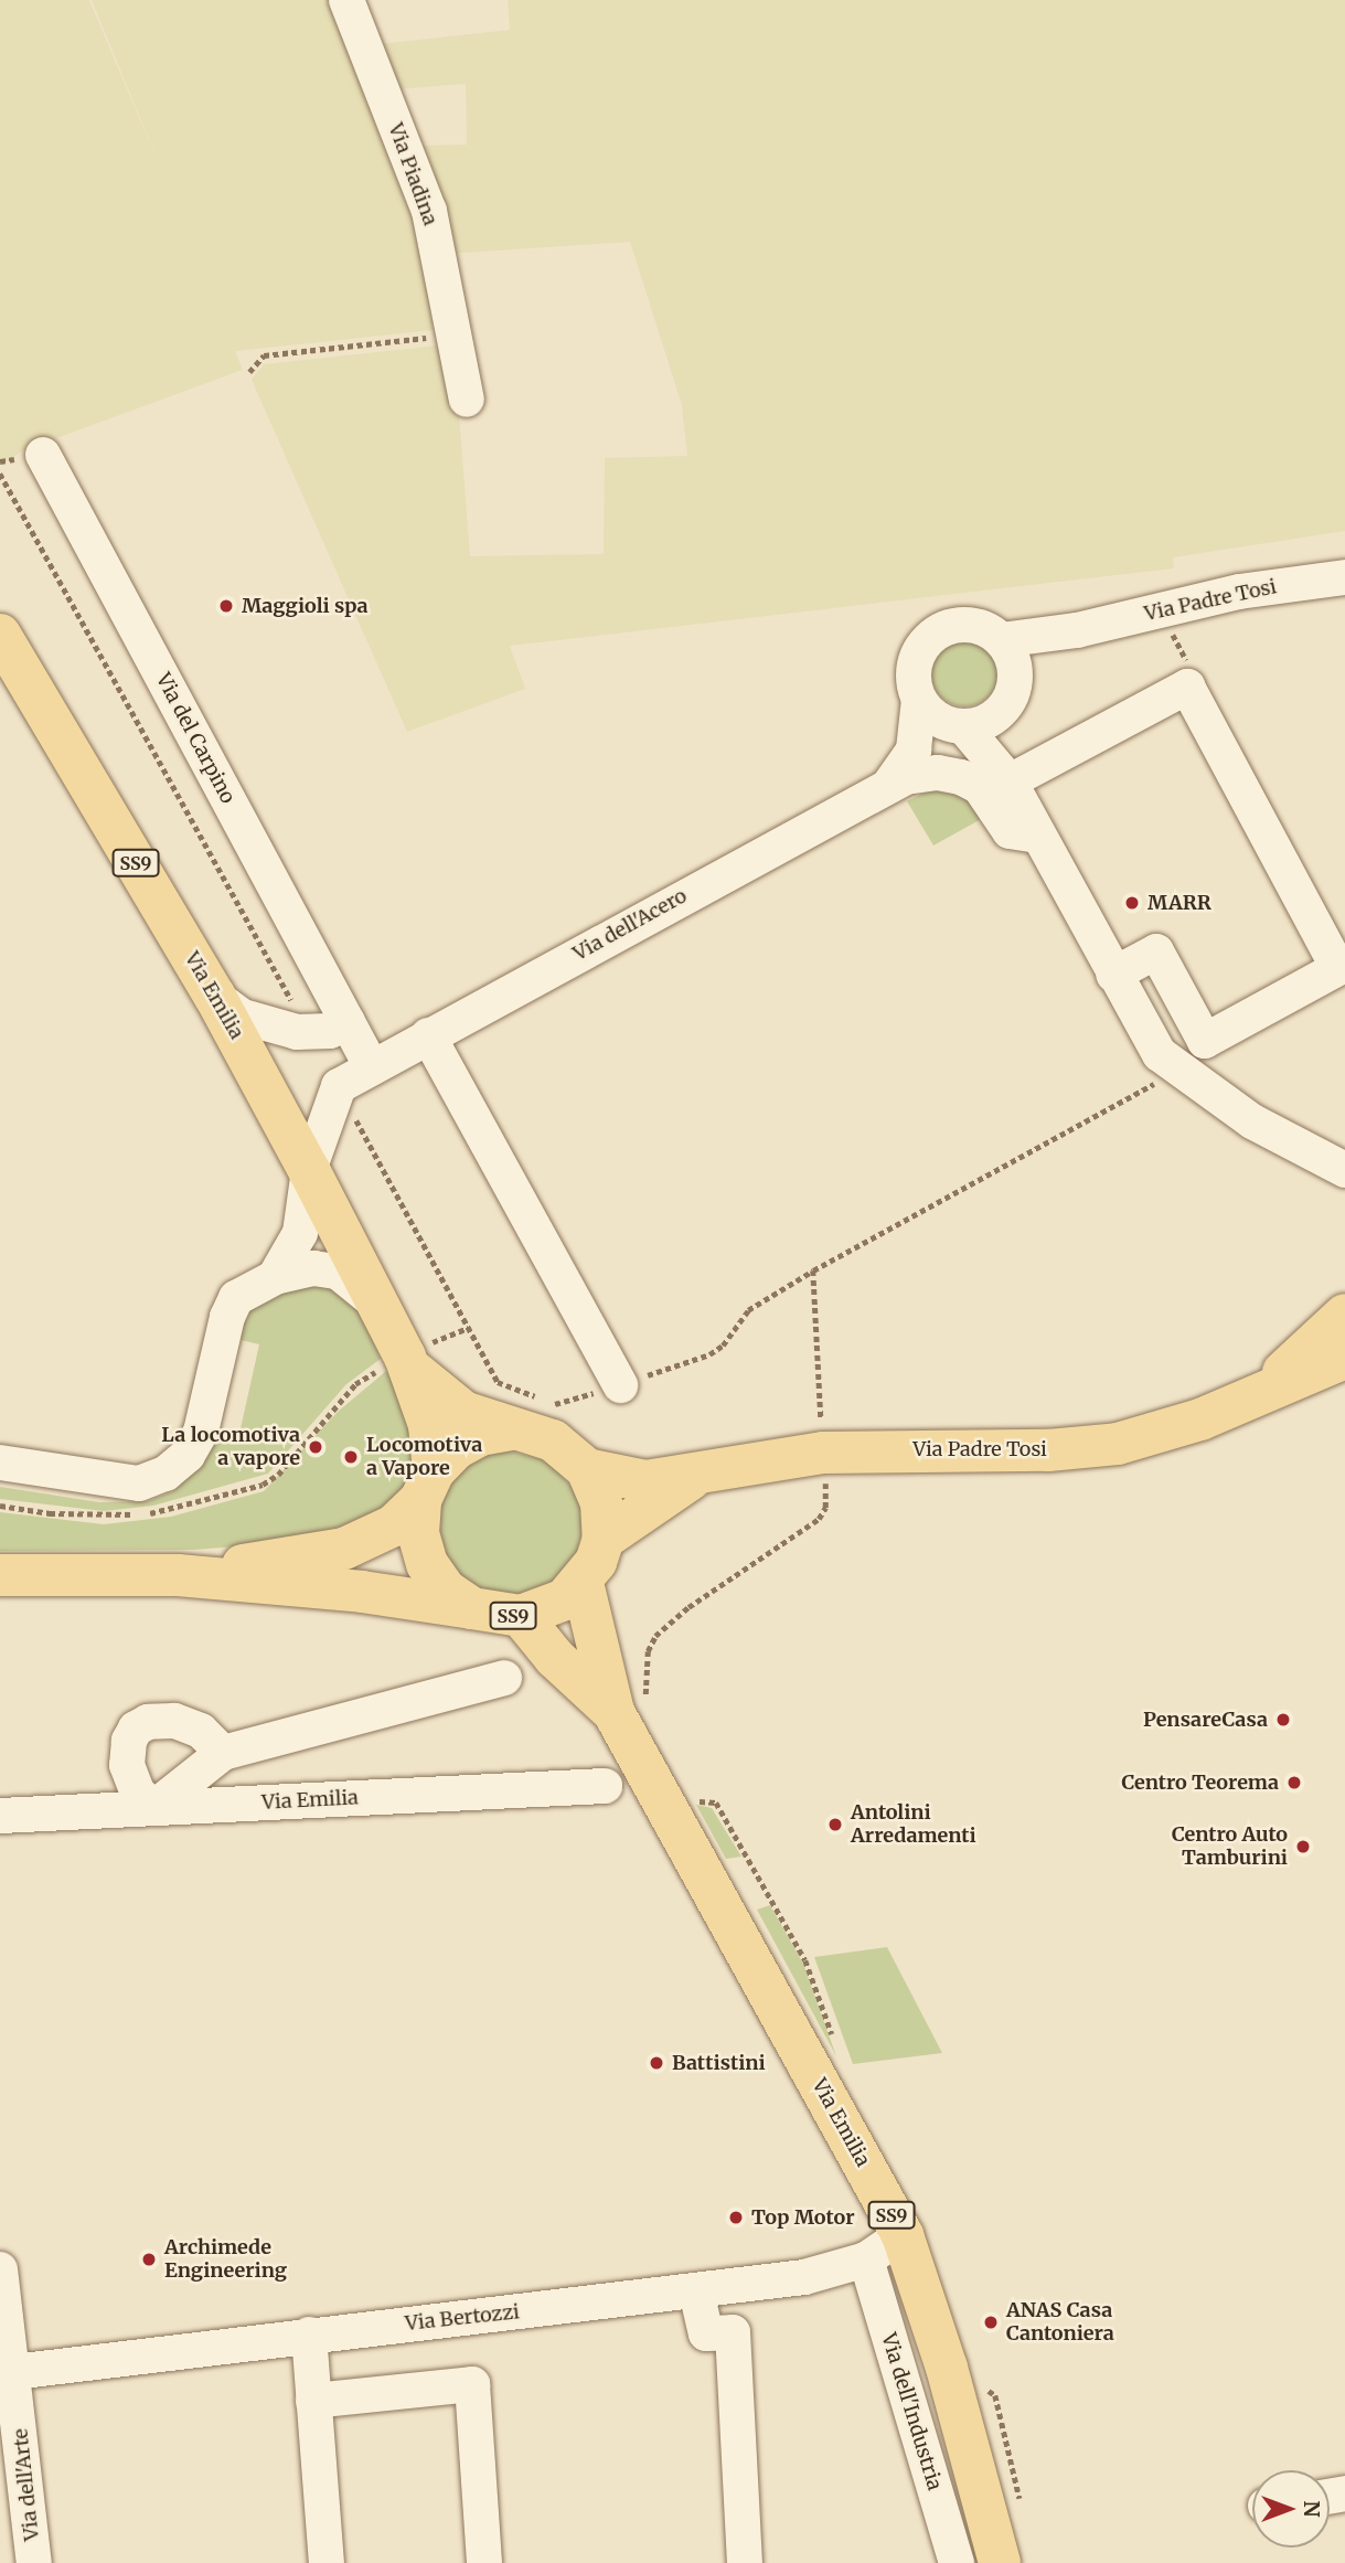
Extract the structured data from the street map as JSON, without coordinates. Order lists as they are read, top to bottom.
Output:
{
  "streets": {
    "main road": ["Via Padre Tosi", "SS9", "Via Emilia"],
    "street": [
      "Via Piadina",
      "Via del Carpino",
      "Via dell'Acero",
      "Via Bertozzi",
      "Via dell'Industria",
      "Via dell'Arte"
    ]
  },
  "crossings": [
    ["Via Padre Tosi", "Via dell'Acero"],
    ["Via Padre Tosi", "Via Emilia"],
    ["Via Emilia", "Via Bertozzi"],
    ["Via Bertozzi", "Via dell'Industria"],
    ["Via Bertozzi", "Via dell'Arte"]
  ],
  "places": [
    "Maggioli spa",
    "MARR",
    "La locomotiva a vapore",
    "Locomotiva a Vapore",
    "PensareCasa",
    "Centro Teorema",
    "Antolini Arredamenti",
    "Centro Auto Tamburini",
    "Battistini",
    "Top Motor",
    "Archimede Engineering",
    "ANAS Casa Cantoniera"
  ],
  "north": "right"
}
